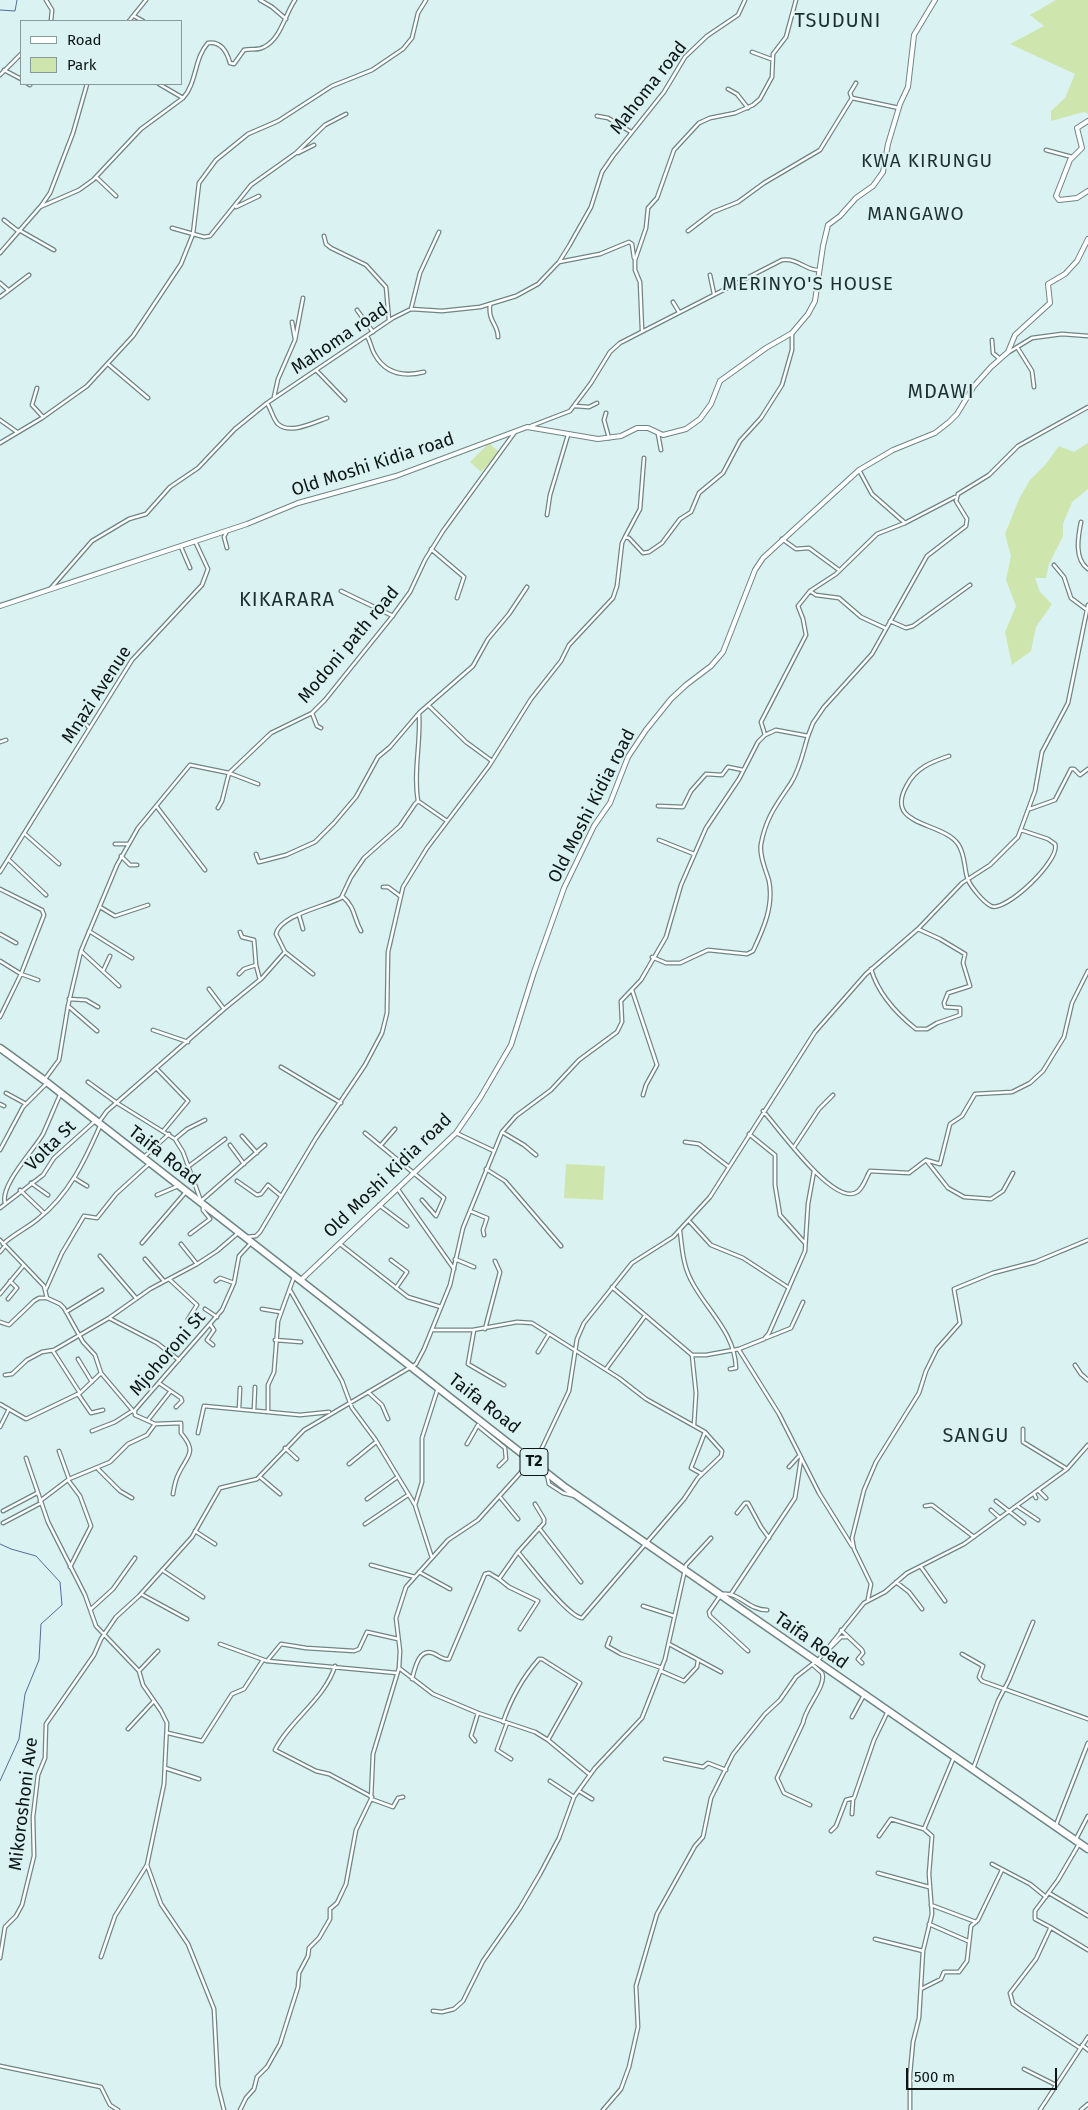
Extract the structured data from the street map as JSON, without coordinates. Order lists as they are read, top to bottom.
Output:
{
  "streets": {
    "highway": ["Taifa Road", "T2"],
    "street": [
      "Mahoma road",
      "Old Moshi Kidia road",
      "Modoni path road",
      "Mnazi Avenue",
      "Volta St",
      "Mjohoroni St",
      "Mikoroshoni Ave"
    ]
  },
  "crossings": [
    ["Mahoma road", "Old Moshi Kidia road"],
    ["Old Moshi Kidia road", "Modoni path road"],
    ["Old Moshi Kidia road", "Mnazi Avenue"],
    ["Old Moshi Kidia road", "Taifa Road"],
    ["Volta St", "Taifa Road"],
    ["Taifa Road", "Mjohoroni St"],
    ["Taifa Road", "Mikoroshoni Ave"]
  ],
  "districts": [
    "TSUDUNI",
    "KWA KIRUNGU",
    "MANGAWO",
    "MERINYO'S HOUSE",
    "MDAWI",
    "KIKARARA",
    "SANGU"
  ],
  "legend": ["Road", "Park"],
  "scale_bar": "500 m"
}
